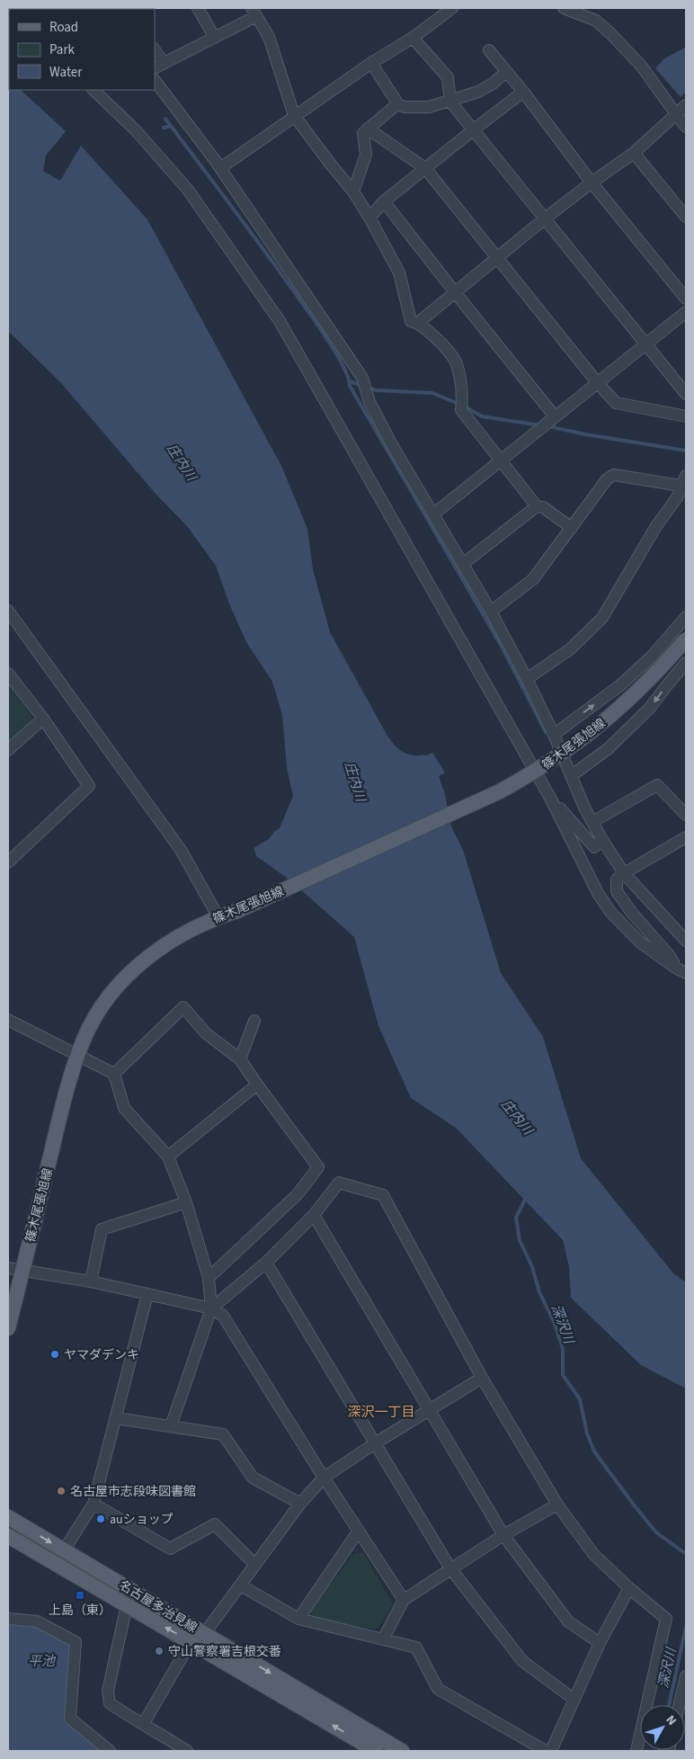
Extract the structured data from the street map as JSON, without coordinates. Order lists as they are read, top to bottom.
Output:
{
  "streets": {
    "main road": ["篠木尾張旭線", "名古屋多治見線"]
  },
  "districts": ["深沢一丁目"],
  "water": ["庄内川", "深沢川", "平池"],
  "places": {
    "other": [
      "ヤマダデンキ",
      "名古屋市志段味図書館",
      "auショップ",
      "守山警察署吉根交番"
    ],
    "transit": ["上島（東）"]
  },
  "legend": ["Road", "Park", "Water"],
  "north": "top right"
}
